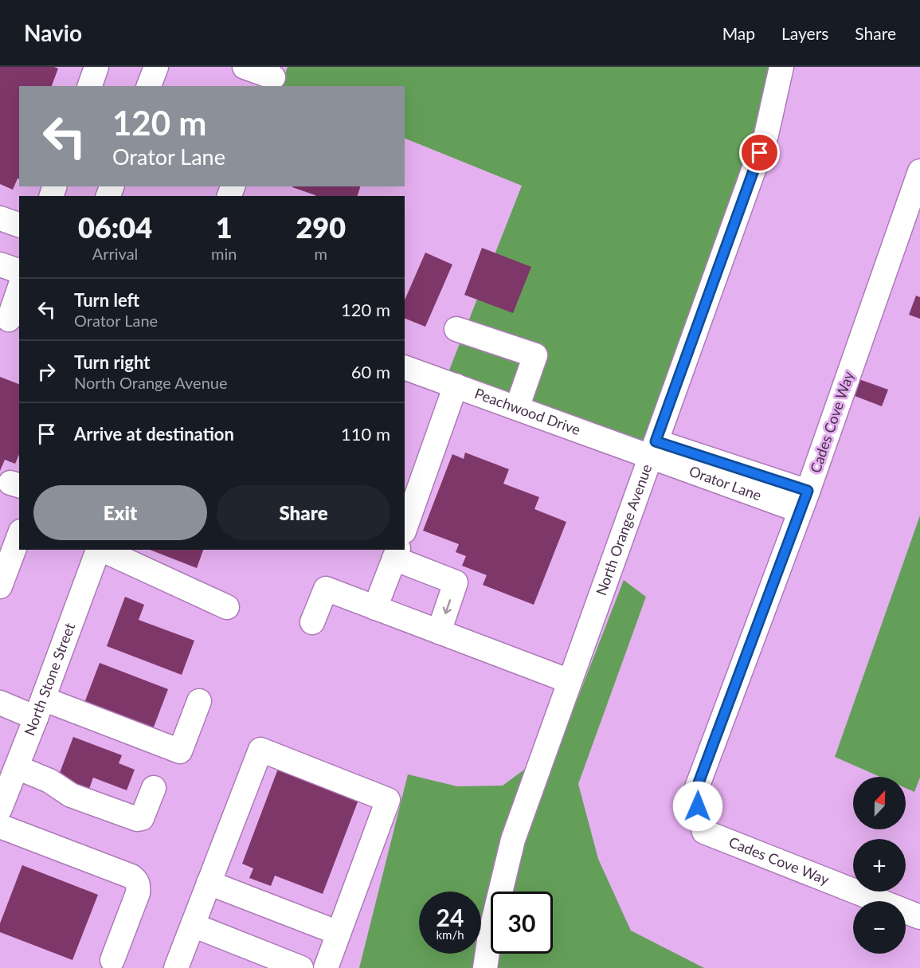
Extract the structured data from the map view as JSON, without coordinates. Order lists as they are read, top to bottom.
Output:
{
  "streets": {
    "street": [
      "Peachwood Drive",
      "Cades Cove Way",
      "Orator Lane",
      "North Orange Avenue",
      "North Stone Street"
    ]
  },
  "crossings": [
    ["Peachwood Drive", "Orator Lane"],
    ["Peachwood Drive", "North Orange Avenue"],
    ["Cades Cove Way", "Orator Lane"],
    ["Orator Lane", "North Orange Avenue"]
  ],
  "north": "top",
  "page": {
    "header": "Navio",
    "nav": ["Map", "Layers", "Share"],
    "turn": ["120 m", "Orator Lane"],
    "eta": [
      "06:04",
      "Arrival",
      "1",
      "min",
      "290",
      "m"
    ],
    "list": [
      {
        "name": "Turn left",
        "note": "Orator Lane",
        "value": "120 m"
      },
      {
        "name": "Turn right",
        "note": "North Orange Avenue",
        "value": "60 m"
      },
      {
        "name": "Arrive at destination",
        "value": "110 m"
      }
    ],
    "buttons": ["Exit", "Share"],
    "map_buttons": ["+", "−"],
    "speed": "24 km/h",
    "limit": "30"
  }
}
